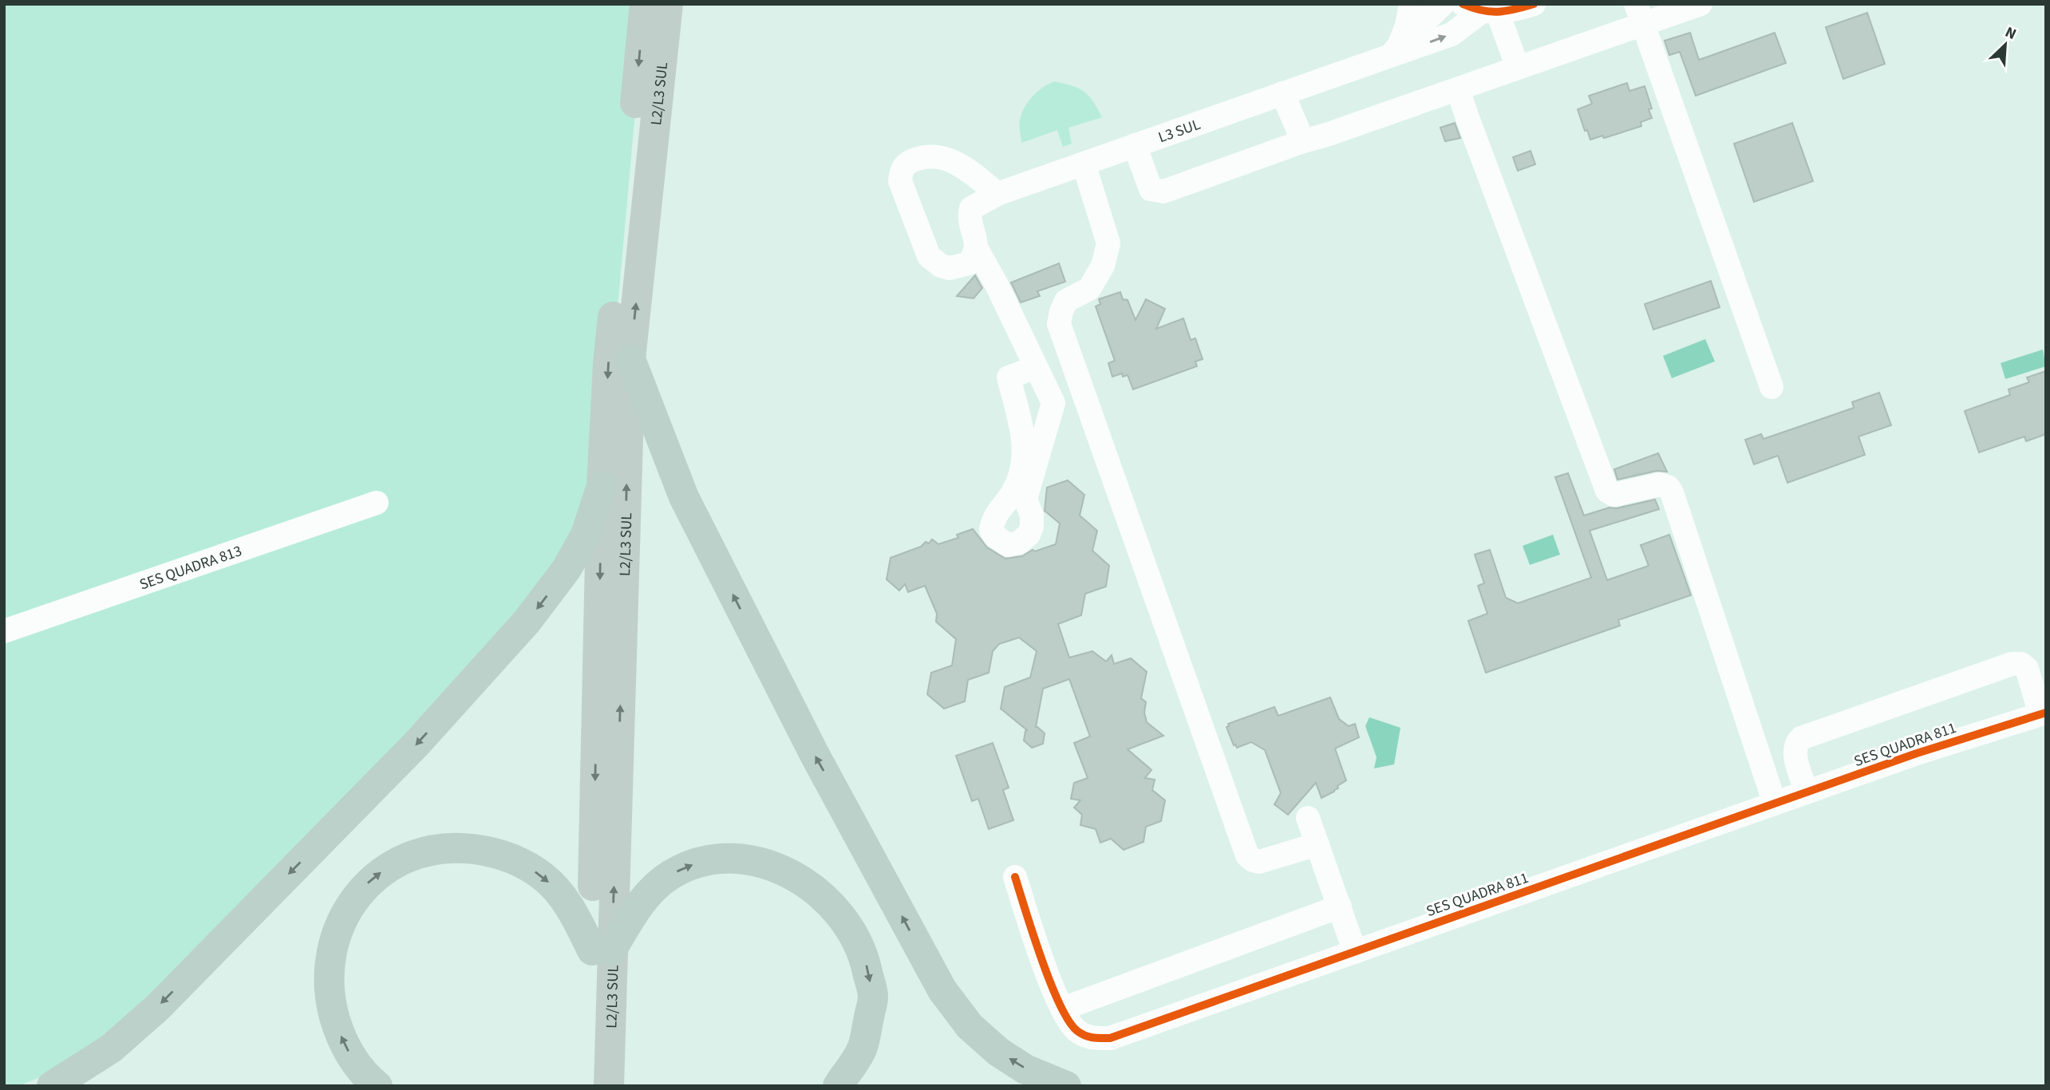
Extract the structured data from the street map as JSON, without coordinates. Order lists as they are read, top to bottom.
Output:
{
  "streets": {
    "main road": ["L2/L3 SUL"],
    "street": ["L3 SUL", "SES QUADRA 813", "SES QUADRA 811"]
  },
  "north": "top right"
}
